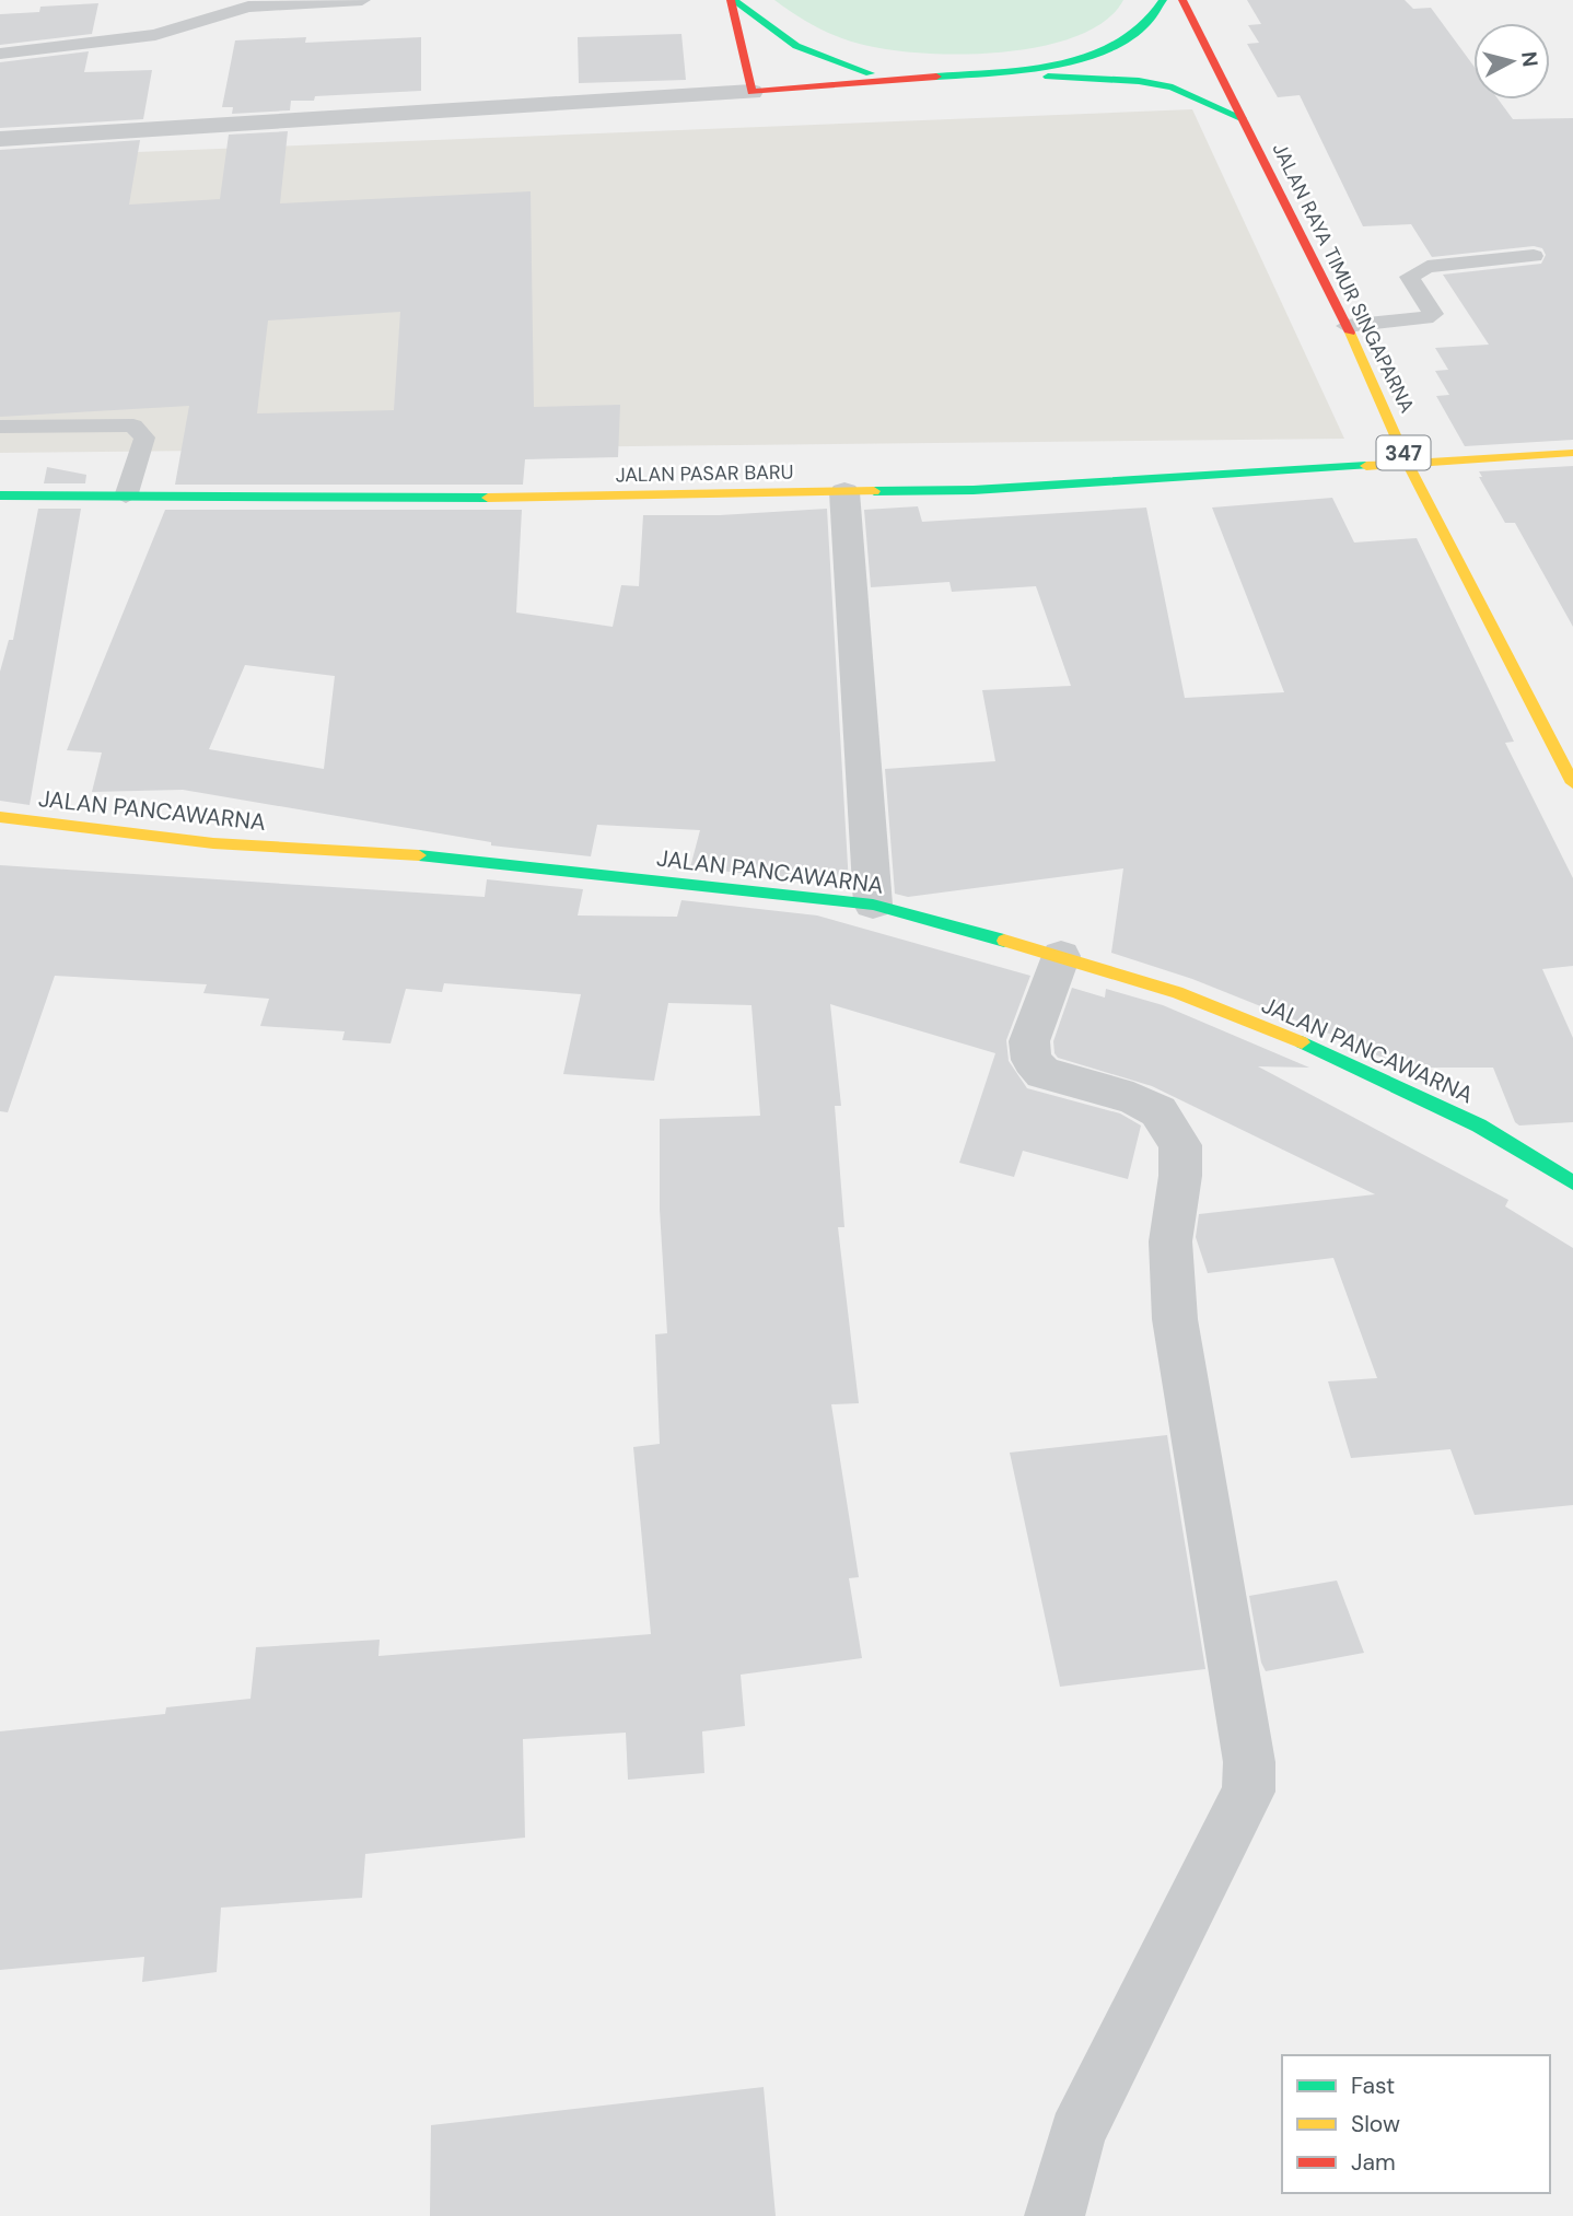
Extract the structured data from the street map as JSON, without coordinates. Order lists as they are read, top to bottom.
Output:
{
  "streets": {
    "main road": [
      "JALAN RAYA TIMUR SINGAPARNA",
      "347",
      "JALAN PASAR BARU",
      "JALAN PANCAWARNA"
    ]
  },
  "crossings": [
    ["JALAN RAYA TIMUR SINGAPARNA", "JALAN PASAR BARU"]
  ],
  "legend": ["Fast", "Slow", "Jam"],
  "north": "right"
}
